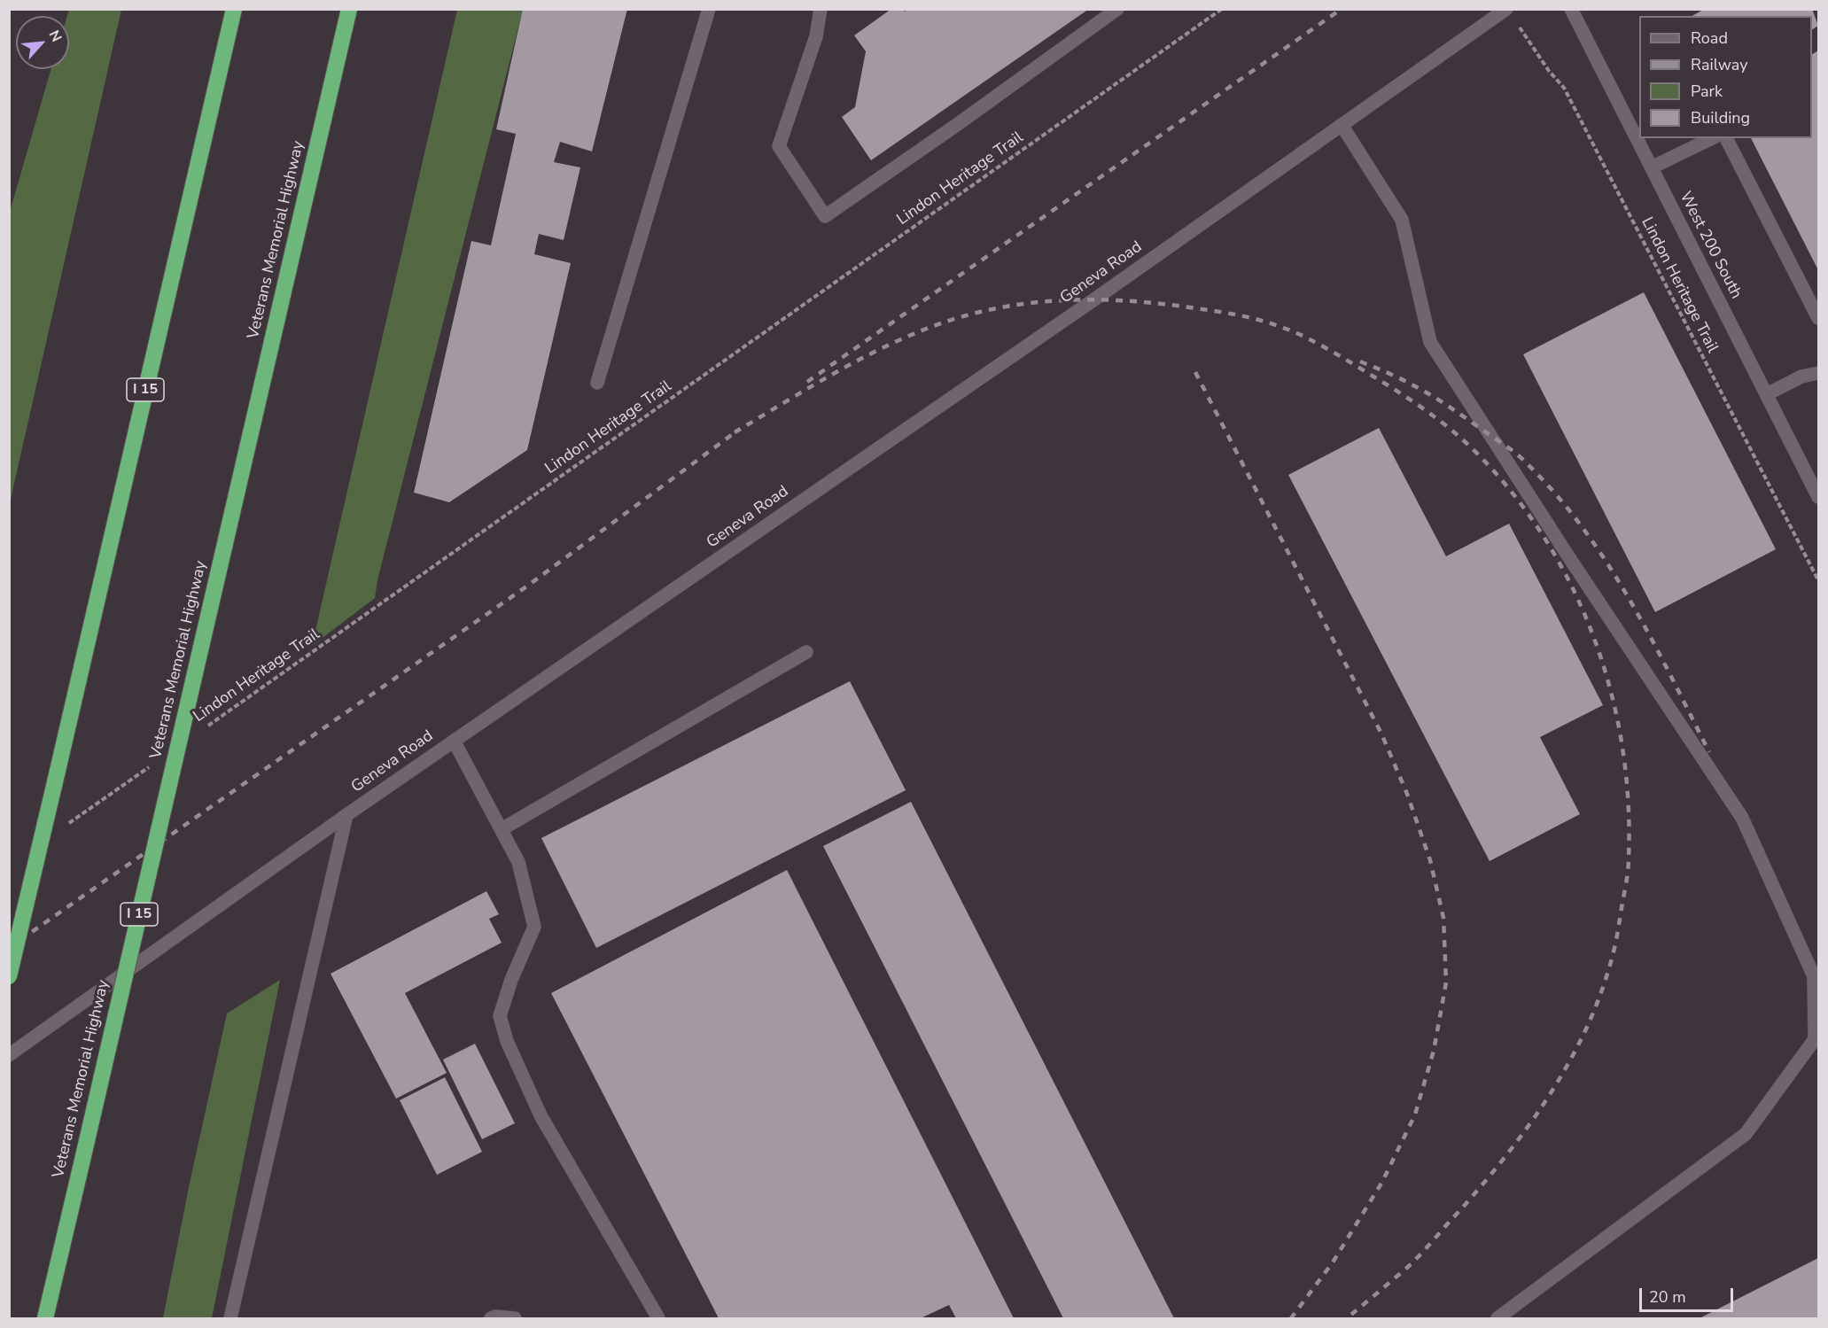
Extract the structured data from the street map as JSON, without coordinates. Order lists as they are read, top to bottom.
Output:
{
  "streets": {
    "highway": ["Veterans Memorial Highway", "I 15"],
    "main road": ["West 200 South", "Geneva Road"],
    "path": ["Lindon Heritage Trail"]
  },
  "legend": [
    "Road",
    "Railway",
    "Park",
    "Building"
  ],
  "scale_bar": "20 m",
  "north": "top right"
}
